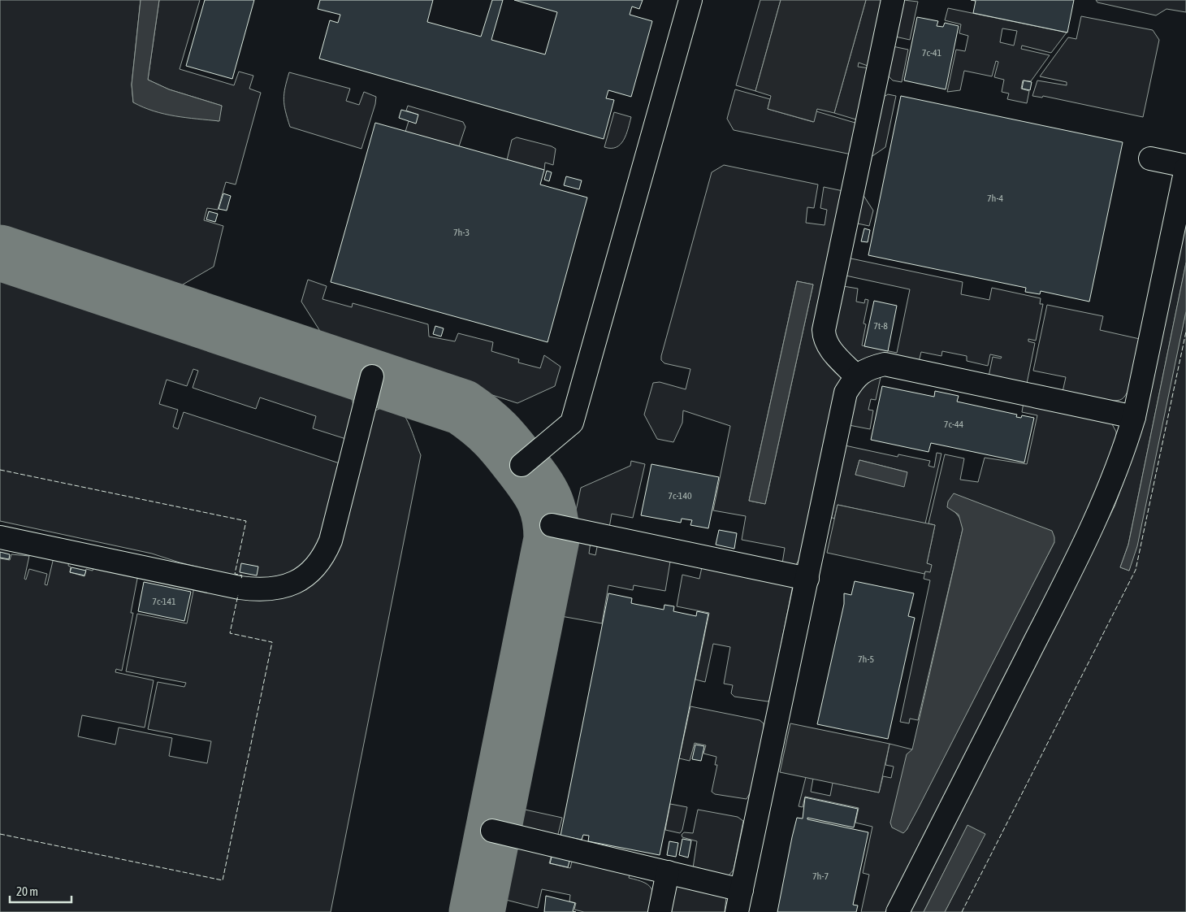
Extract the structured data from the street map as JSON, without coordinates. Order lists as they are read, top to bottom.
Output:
{
  "house_numbers": [
    "7c-41",
    "7h-4",
    "7h-3",
    "7t-8",
    "7c-44",
    "7c-140",
    "7c-141",
    "7h-5",
    "7h-7"
  ],
  "scale_bar": "20 m"
}
